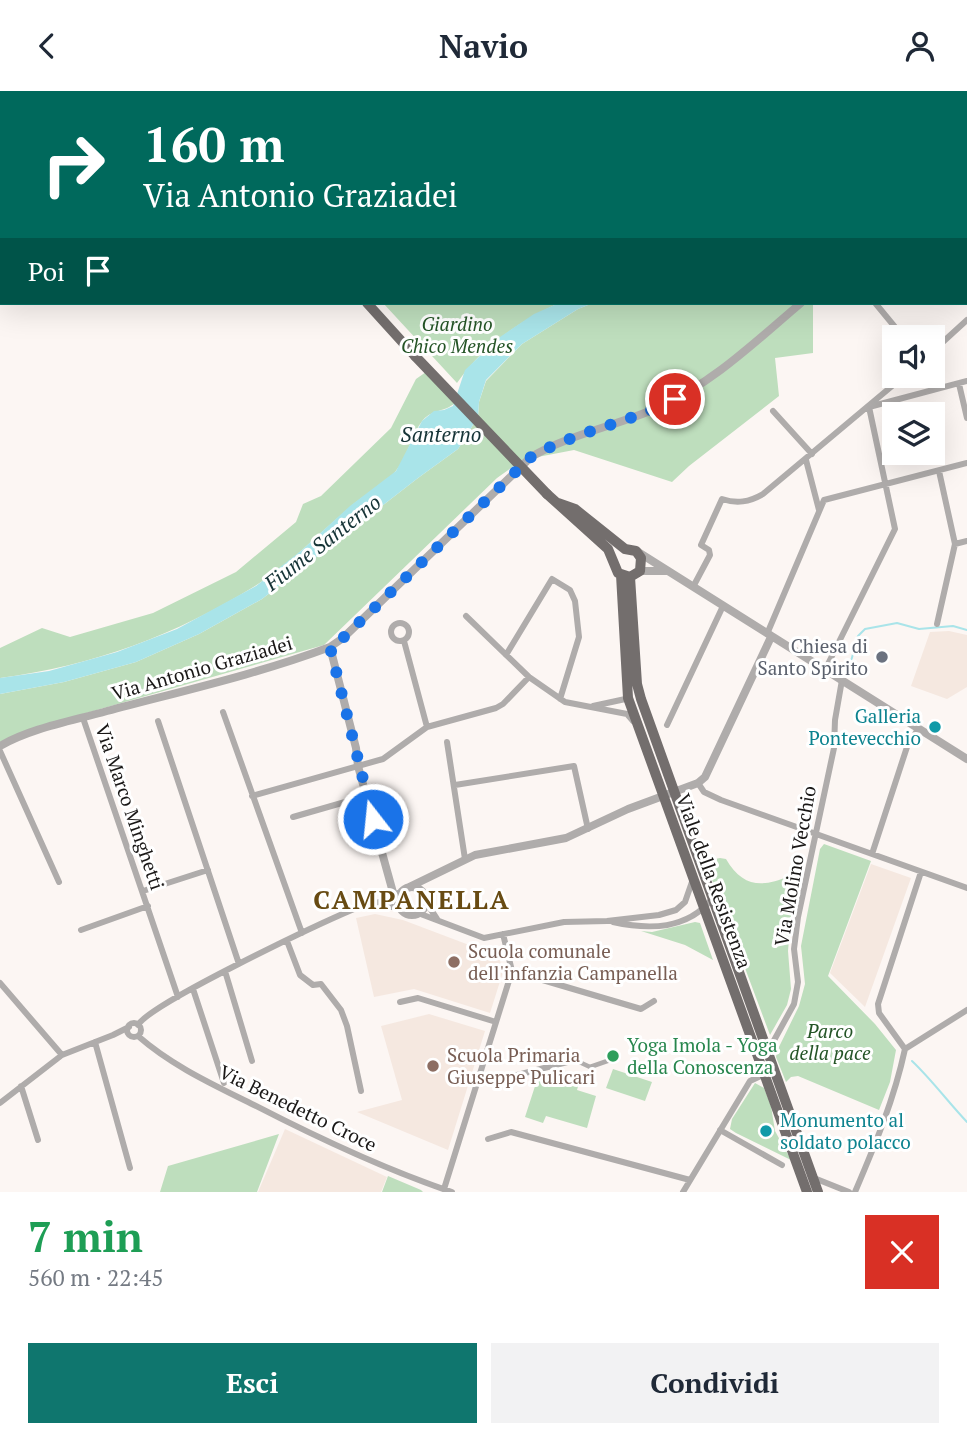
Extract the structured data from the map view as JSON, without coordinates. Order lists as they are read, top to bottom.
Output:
{
  "streets": {
    "main road": ["Viale della Resistenza"],
    "street": [
      "Via Antonio Graziadei",
      "Via Marco Minghetti",
      "Via Molino Vecchio",
      "Via Benedetto Croce"
    ]
  },
  "crossings": [
    ["Via Antonio Graziadei", "Via Marco Minghetti"],
    ["Via Molino Vecchio", "Viale della Resistenza"]
  ],
  "districts": ["CAMPANELLA"],
  "water": ["Santerno", "Fiume Santerno"],
  "parks": ["Giardino Chico Mendes", "Parco della pace"],
  "places": [
    "Chiesa di Santo Spirito",
    "Galleria Pontevecchio",
    "Scuola comunale dell'infanzia Campanella",
    "Yoga Imola - Yoga della Conoscenza",
    "Scuola Primaria Giuseppe Pulicari",
    "Monumento al soldato polacco"
  ],
  "page": {
    "header": "Navio",
    "turn": ["160 m", "Via Antonio Graziadei"],
    "then": "Poi",
    "heading": ["7 min", "560 m · 22:45"],
    "buttons": ["Esci", "Condividi"]
  }
}
